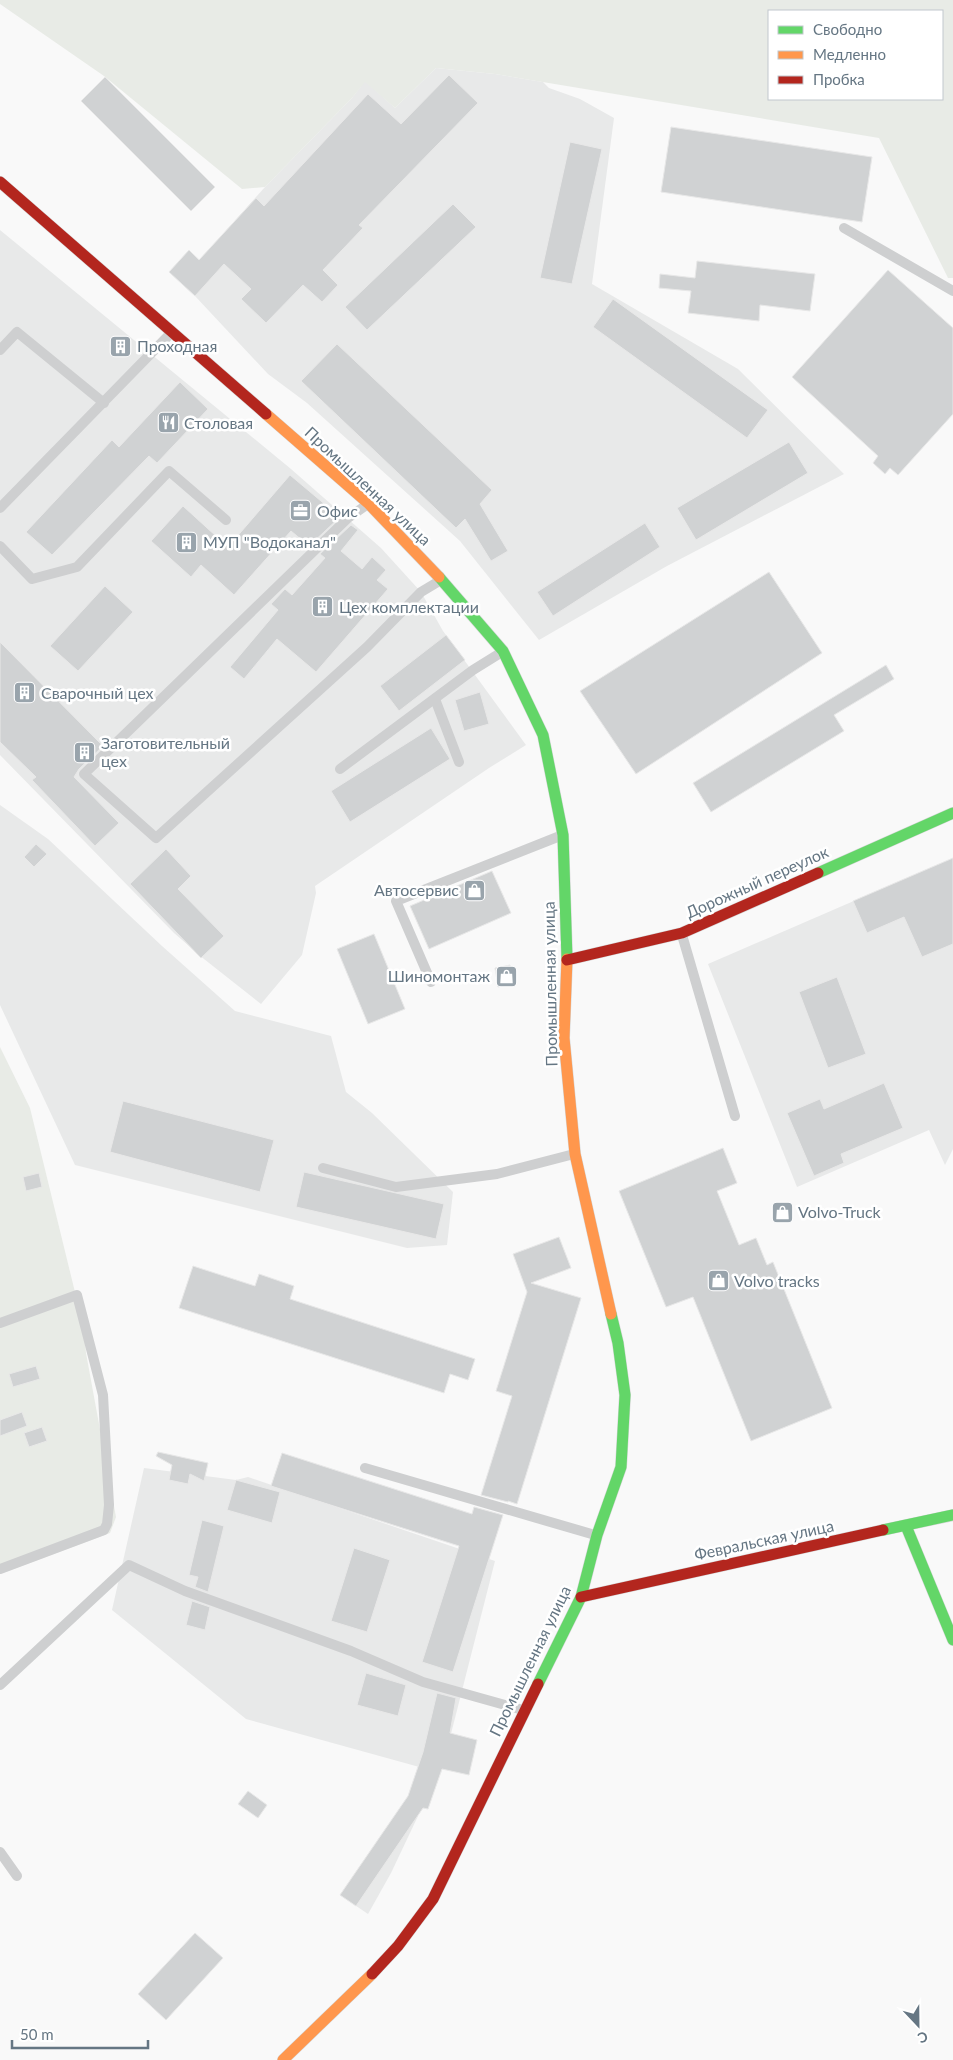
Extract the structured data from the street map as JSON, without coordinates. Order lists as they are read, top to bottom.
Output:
{
  "streets": {
    "main road": ["Промышленная улица", "Дорожный переулок", "Февральская улица"]
  },
  "crossings": [
    ["Промышленная улица", "Дорожный переулок"],
    ["Промышленная улица", "Февральская улица"]
  ],
  "places": {
    "building": [
      "Проходная",
      "МУП \"Водоканал\"",
      "Цех комплектации",
      "Сварочный цех",
      "Заготовительный цех"
    ],
    "restaurant": ["Столовая"],
    "office": ["Офис"],
    "shop": [
      "Автосервис",
      "Шиномонтаж",
      "Volvo-Truck",
      "Volvo tracks"
    ]
  },
  "legend": ["Свободно", "Медленно", "Пробка"],
  "scale_bar": "50 m",
  "north": "bottom"
}
